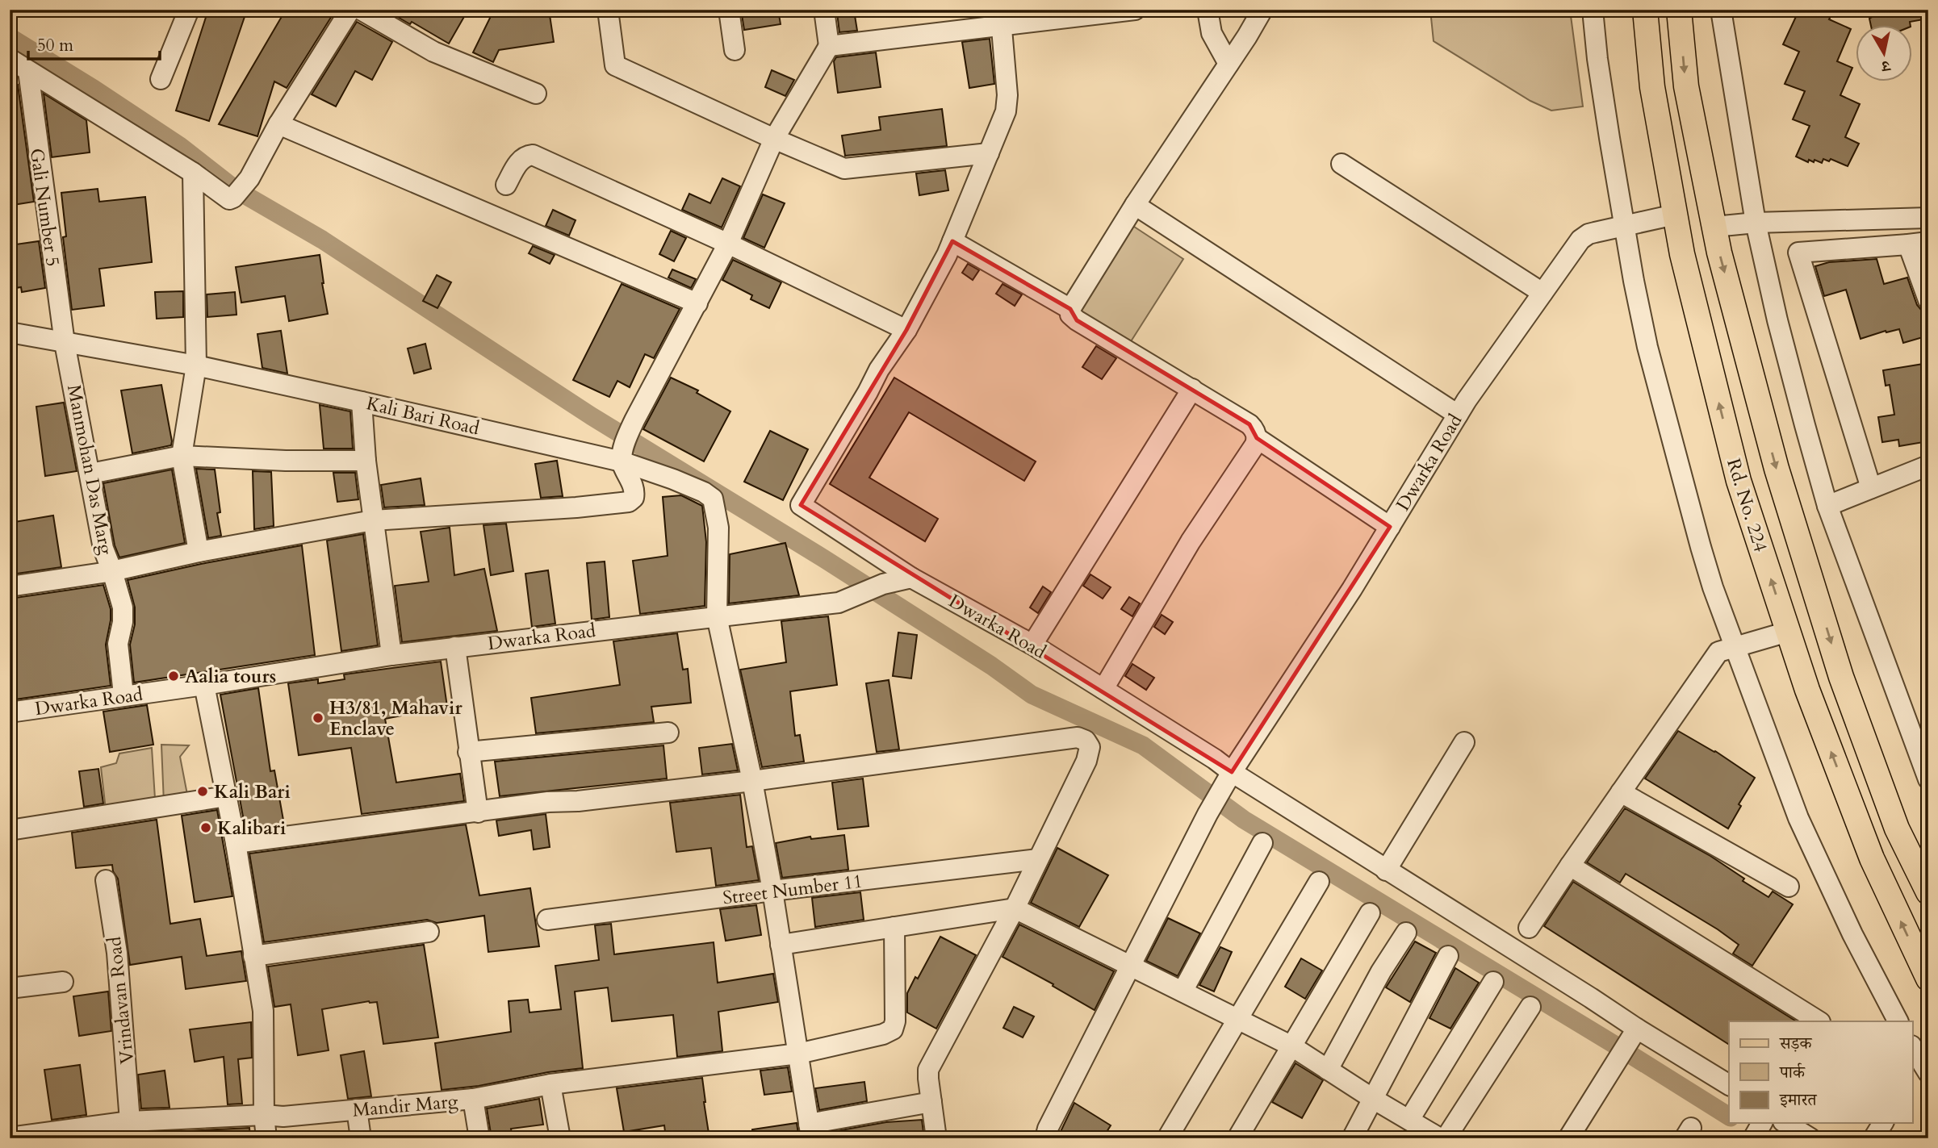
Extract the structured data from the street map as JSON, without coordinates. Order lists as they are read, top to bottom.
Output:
{
  "streets": {
    "main road": ["Rd. No. 224"],
    "street": [
      "Gali Number 5",
      "Kali Bari Road",
      "Dwarka Road",
      "Manmohan Das Marg",
      "Street Number 11",
      "Vrindavan Road",
      "Mandir Marg"
    ]
  },
  "crossings": [
    ["Gali Number 5", "Kali Bari Road"],
    ["Gali Number 5", "Manmohan Das Marg"],
    ["Kali Bari Road", "Dwarka Road"],
    ["Kali Bari Road", "Manmohan Das Marg"],
    ["Dwarka Road", "Manmohan Das Marg"],
    ["Dwarka Road", "Rd. No. 224"],
    ["Vrindavan Road", "Mandir Marg"]
  ],
  "places": [
    "Aalia tours",
    "H3/81, Mahavir Enclave",
    "Kali Bari",
    "Kalibari"
  ],
  "legend": ["सड़क", "पार्क", "इमारत"],
  "scale_bar": "50 m",
  "north": "bottom"
}
